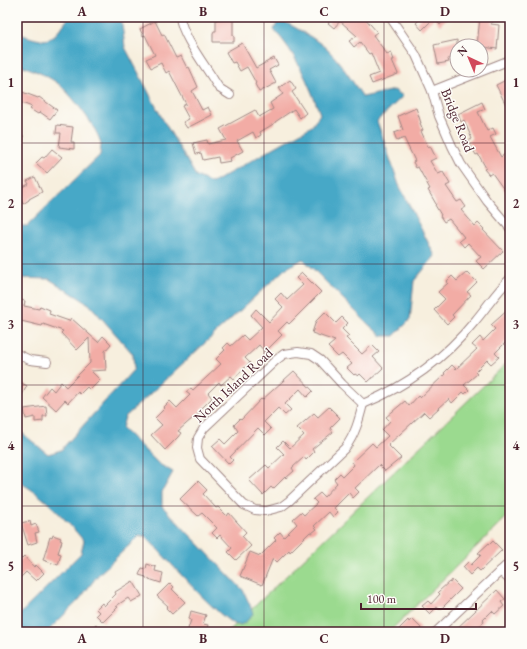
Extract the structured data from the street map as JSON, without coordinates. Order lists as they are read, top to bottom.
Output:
{
  "streets": {
    "street": ["Bridge Road", "North Island Road"]
  },
  "scale_bar": "100 m",
  "north": "top left",
  "grid": {
    "columns": [
      "A",
      "B",
      "C",
      "D"
    ],
    "rows": [
      "1",
      "2",
      "3",
      "4",
      "5"
    ]
  }
}
